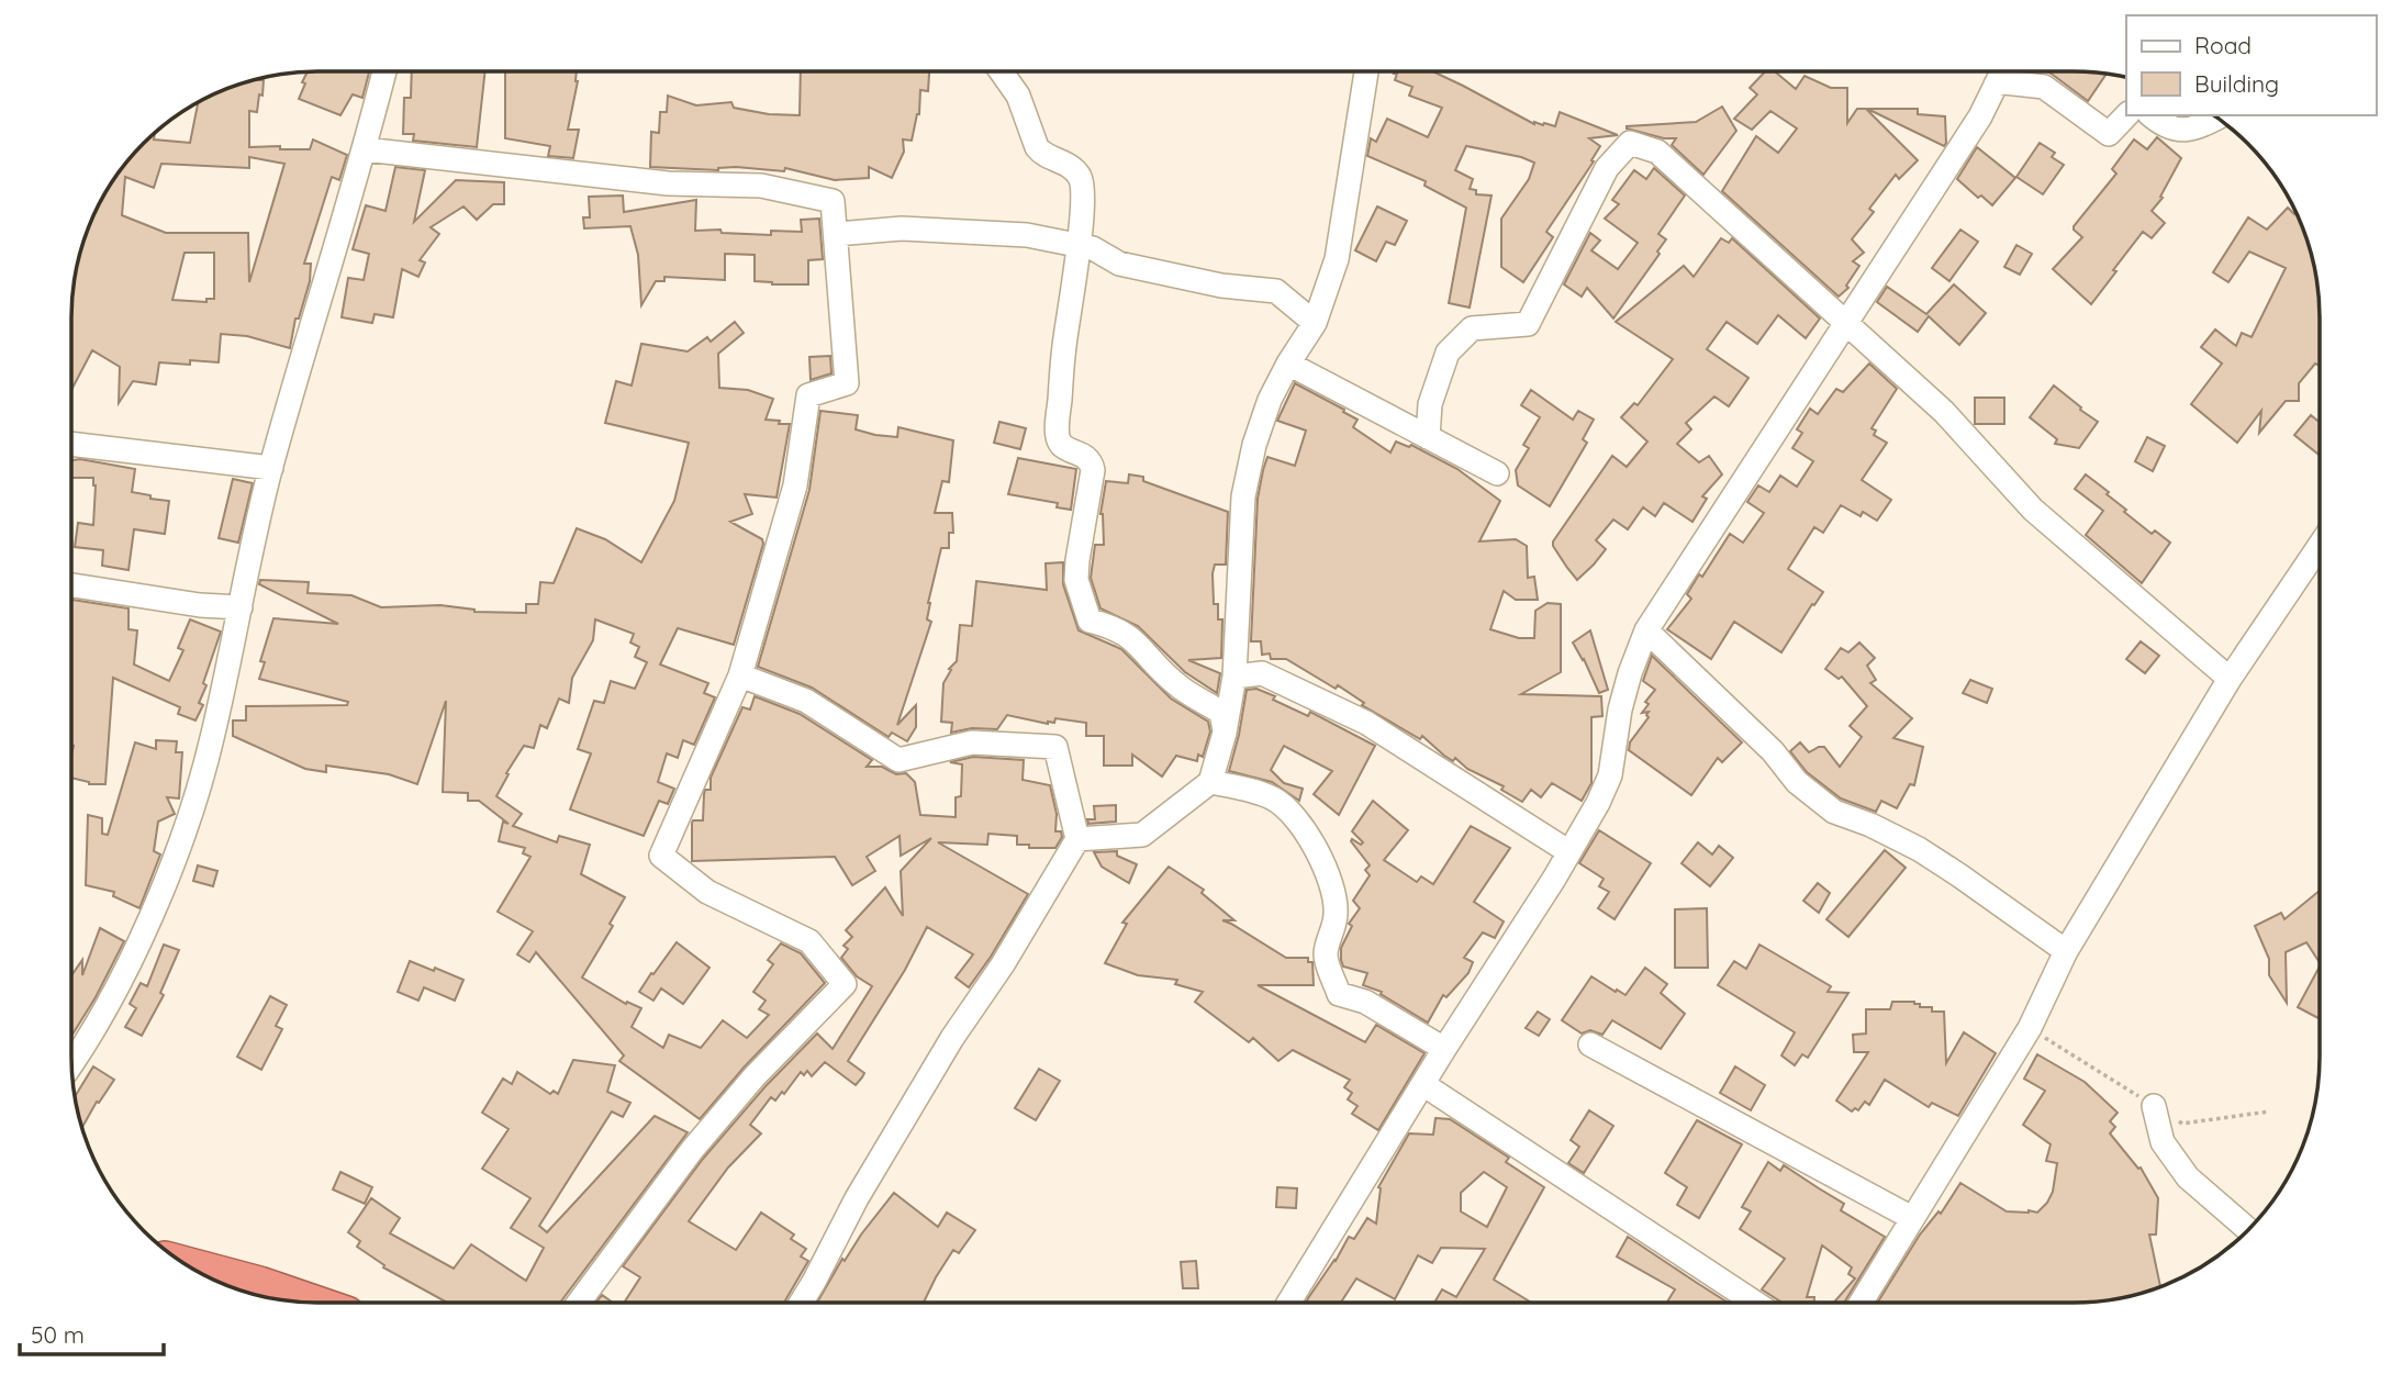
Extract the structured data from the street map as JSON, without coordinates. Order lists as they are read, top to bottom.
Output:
{
  "legend": ["Road", "Building"],
  "scale_bar": "50 m"
}
